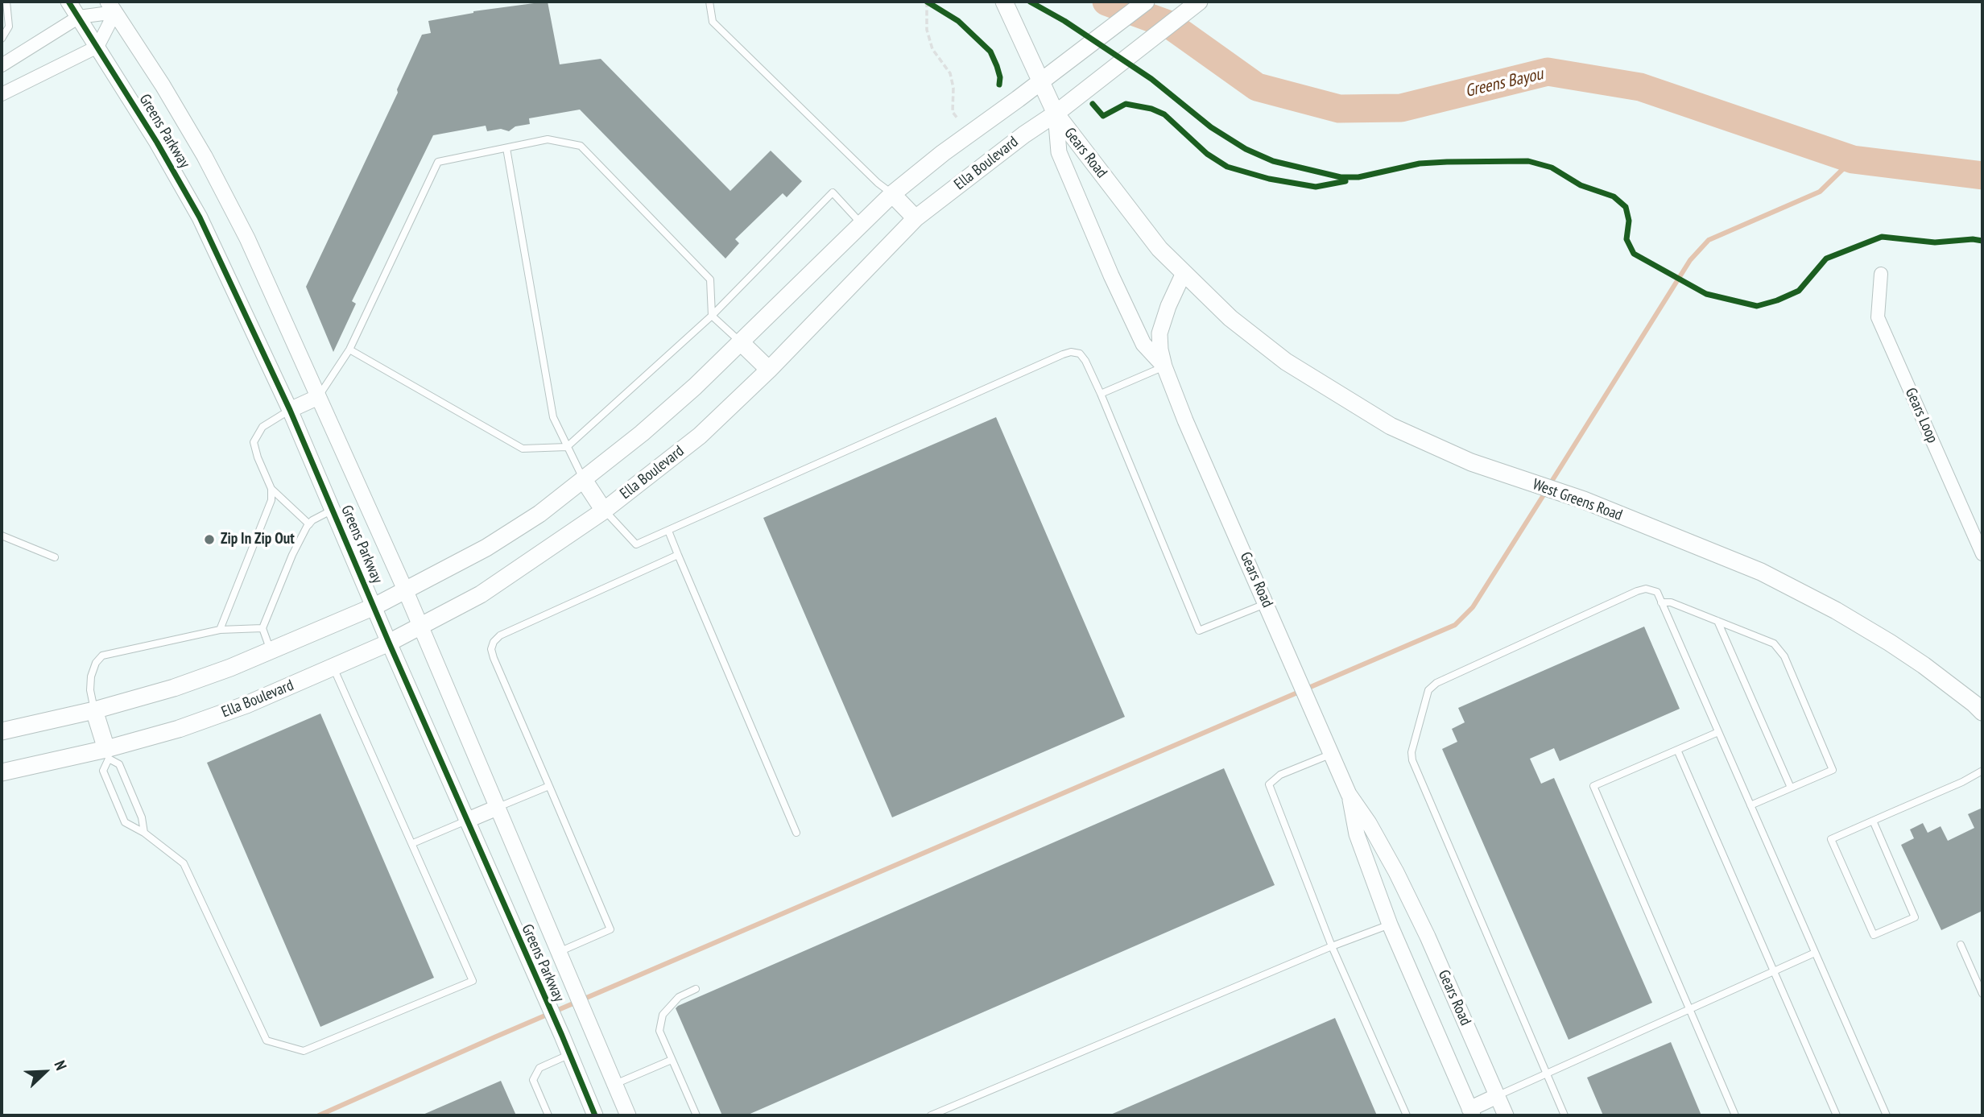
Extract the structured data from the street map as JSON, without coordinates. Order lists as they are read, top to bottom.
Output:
{
  "streets": {
    "main road": ["Gears Road", "Ella Boulevard", "West Greens Road"],
    "street": ["Greens Parkway", "Gears Loop"]
  },
  "crossings": [
    ["Greens Parkway", "Ella Boulevard"],
    ["Gears Road", "Ella Boulevard"],
    ["Gears Road", "West Greens Road"]
  ],
  "water": ["Greens Bayou"],
  "places": ["Zip In Zip Out"],
  "north": "top right"
}
